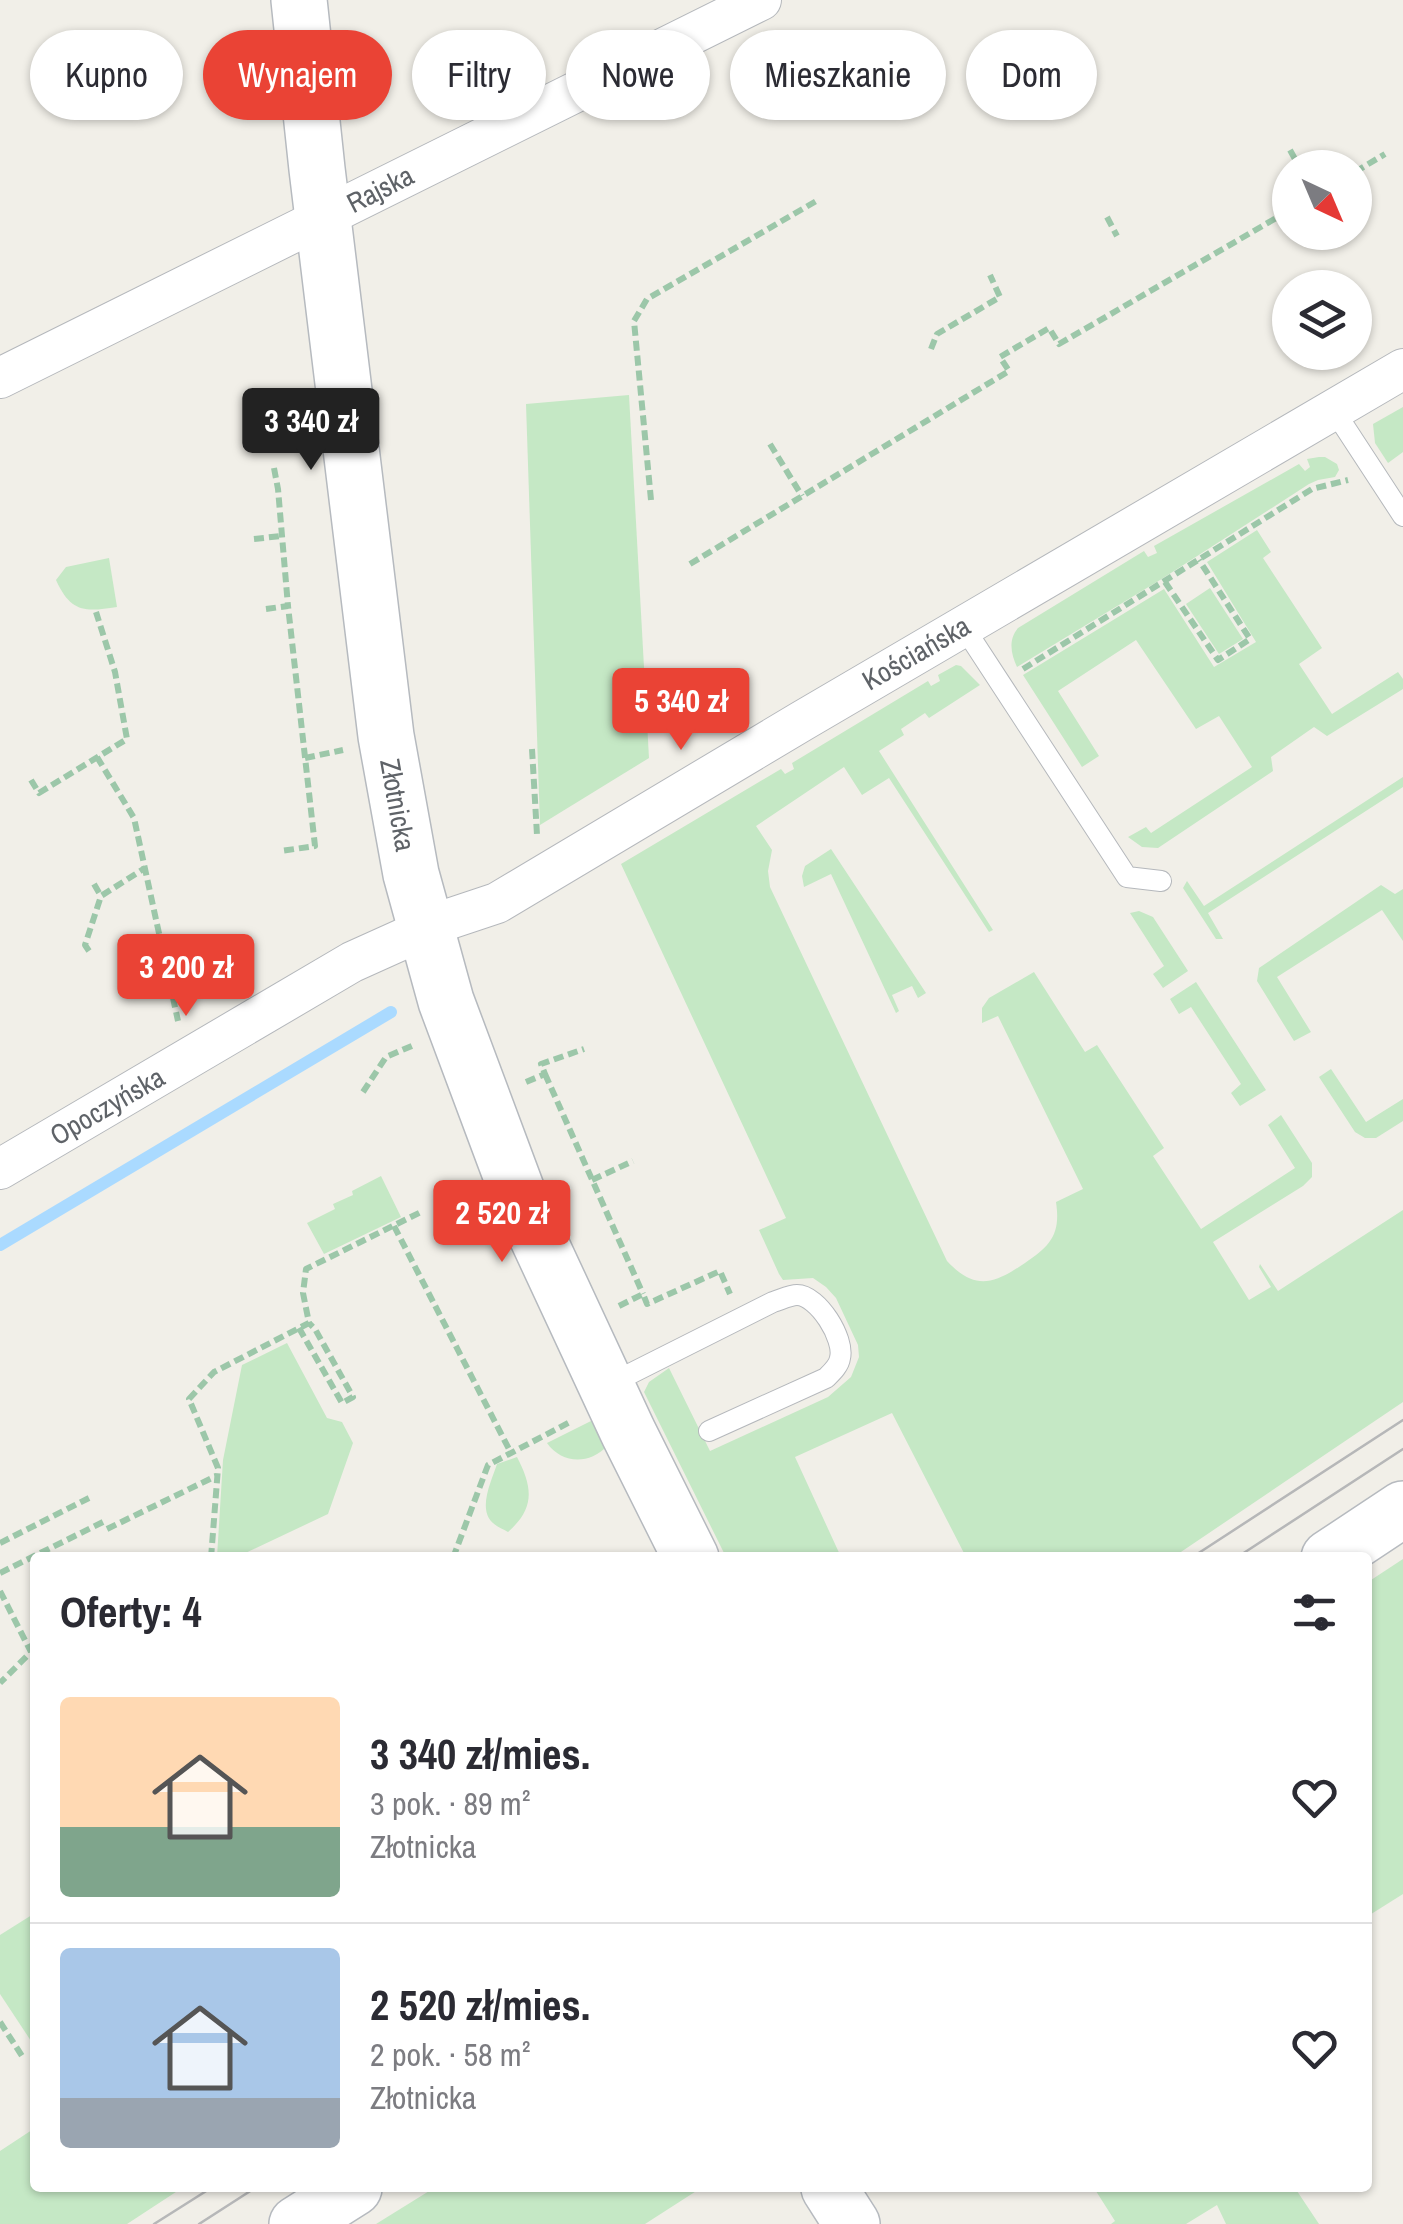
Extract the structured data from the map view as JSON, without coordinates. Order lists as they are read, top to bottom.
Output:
{
  "streets": {
    "street": [
      "Rajska",
      "Kościańska",
      "Złotnicka",
      "Opoczyńska"
    ]
  },
  "crossings": [
    ["Rajska", "Złotnicka"],
    ["Kościańska", "Złotnicka"],
    ["Kościańska", "Opoczyńska"],
    ["Złotnicka", "Opoczyńska"]
  ],
  "north": "bottom right",
  "page": {
    "chip": [
      "Kupno",
      "Wynajem",
      "Filtry",
      "Nowe",
      "Mieszkanie",
      "Dom"
    ],
    "price": [
      "3 340 zł",
      "5 340 zł",
      "3 200 zł",
      "2 520 zł"
    ],
    "heading": "Oferty: 4",
    "list": [
      {
        "name": "3 340 zł/mies.",
        "note": "3 pok. · 89 m² · Złotnicka"
      },
      {
        "name": "2 520 zł/mies.",
        "note": "2 pok. · 58 m² · Złotnicka"
      }
    ]
  }
}
